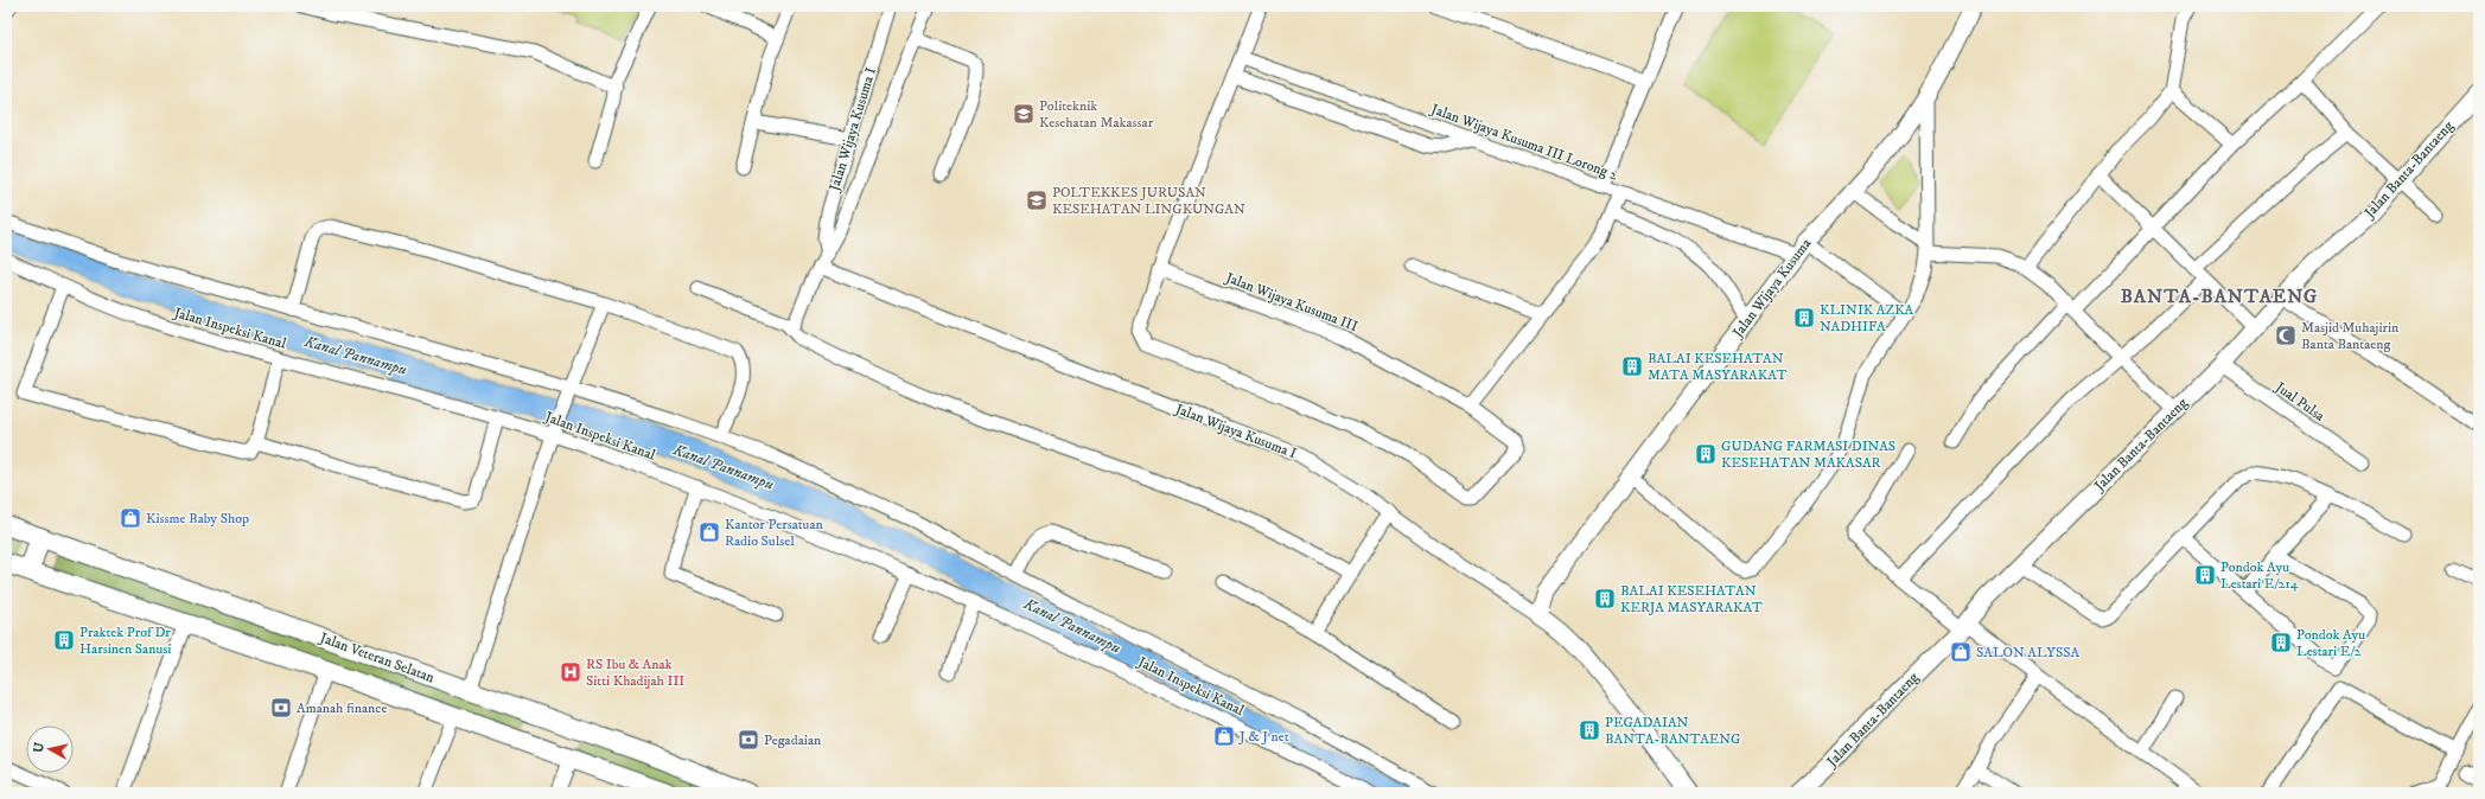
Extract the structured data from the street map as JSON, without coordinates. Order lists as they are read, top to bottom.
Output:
{
  "streets": {
    "main road": ["Jalan Veteran Selatan"],
    "street": [
      "Jalan Wijaya Kusuma I",
      "Jalan Wijaya Kusuma III Lorong 2",
      "Jalan Banta-Bantaeng",
      "Jalan Wijaya Kusuma",
      "Jalan Wijaya Kusuma III",
      "Jalan Inspeksi Kanal",
      "Jual Pulsa"
    ]
  },
  "crossings": [
    ["Jalan Wijaya Kusuma I", "Jalan Wijaya Kusuma"],
    ["Jalan Wijaya Kusuma III Lorong 2", "Jalan Wijaya Kusuma"],
    ["Jalan Banta-Bantaeng", "Jual Pulsa"]
  ],
  "districts": ["BANTA-BANTAENG"],
  "water": ["Kanal Pannampu"],
  "places": {
    "school or university": ["Politeknik Kesehatan Makassar", "POLTEKKES JURUSAN KESEHATAN LINGKUNGAN"],
    "building": [
      "KLINIK AZKA NADHIFA",
      "BALAI KESEHATAN MATA MASYARAKAT",
      "GUDANG FARMASI DINAS KESEHATAN MAKASAR",
      "Pondok Ayu Lestari E/214",
      "BALAI KESEHATAN KERJA MASYARAKAT",
      "Praktek Prof Dr Harsinen Sanusi",
      "Pondok Ayu Lestari E/2",
      "PEGADAIAN BANTA-BANTAENG"
    ],
    "mosque": ["Masjid Muhajirin Banta Bantaeng"],
    "shop": [
      "Kissme Baby Shop",
      "Kantor Persatuan Radio Sulsel",
      "SALON ALYSSA",
      "J & J net"
    ],
    "hospital": ["RS Ibu & Anak Sitti Khadijah III"],
    "bank": ["Amanah finance", "Pegadaian"]
  },
  "north": "left"
}
